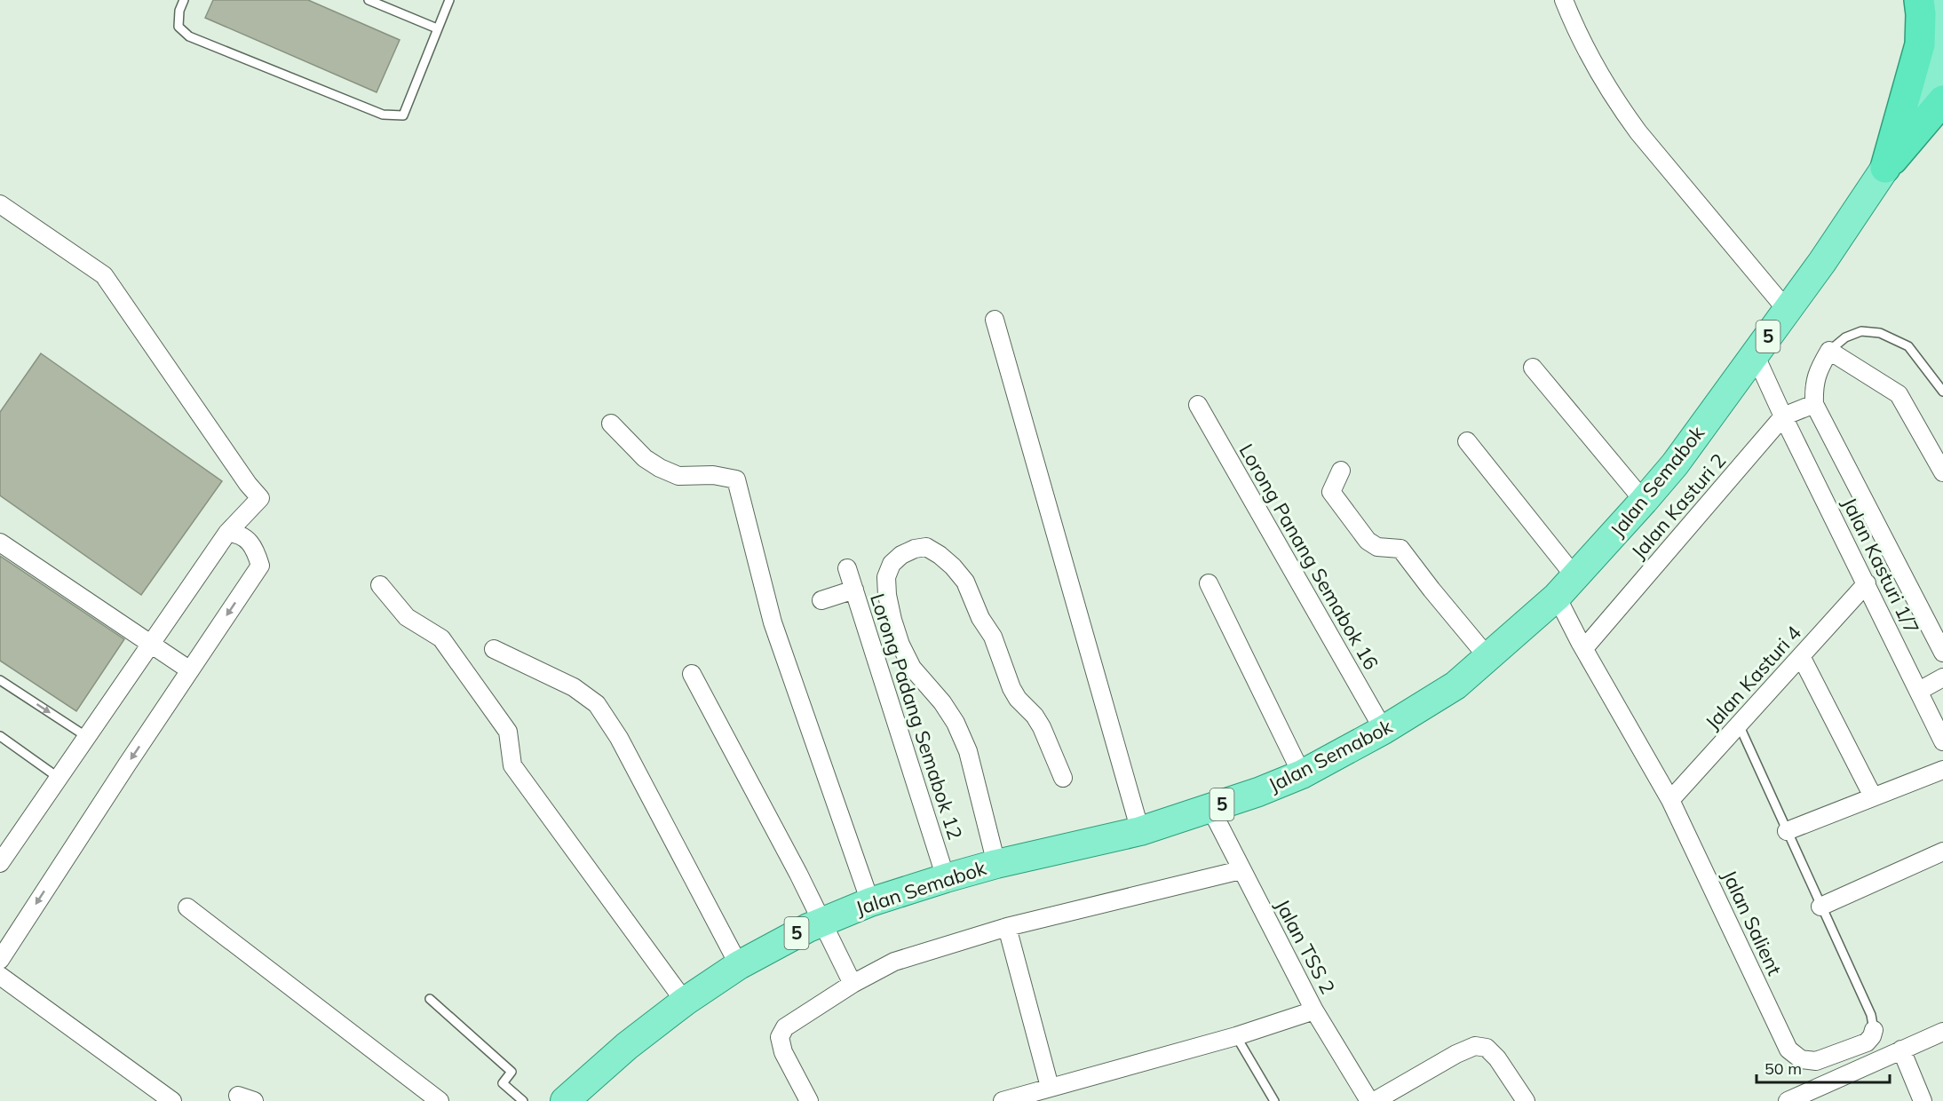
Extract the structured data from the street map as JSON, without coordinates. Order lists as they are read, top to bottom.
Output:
{
  "streets": {
    "main road": ["5", "Jalan Semabok"],
    "street": [
      "Jalan Kasturi 2",
      "Lorong Panang Semabok 16",
      "Jalan Kasturi 1/7",
      "Jalan Kasturi 4",
      "Lorong Padang Semabok 12",
      "Jalan Salient",
      "Jalan TSS 2"
    ]
  },
  "crossings": [
    ["Jalan Semabok", "Lorong Panang Semabok 16"],
    ["Jalan Semabok", "Jalan Kasturi 1/7"],
    ["Jalan Semabok", "Lorong Padang Semabok 12"],
    ["Jalan Semabok", "Jalan Salient"],
    ["Jalan Semabok", "Jalan TSS 2"],
    ["Jalan Kasturi 2", "Jalan Kasturi 1/7"],
    ["Jalan Kasturi 2", "Jalan Salient"],
    ["Jalan Kasturi 1/7", "Jalan Kasturi 4"],
    ["Jalan Kasturi 4", "Jalan Salient"]
  ],
  "scale_bar": "50 m"
}
